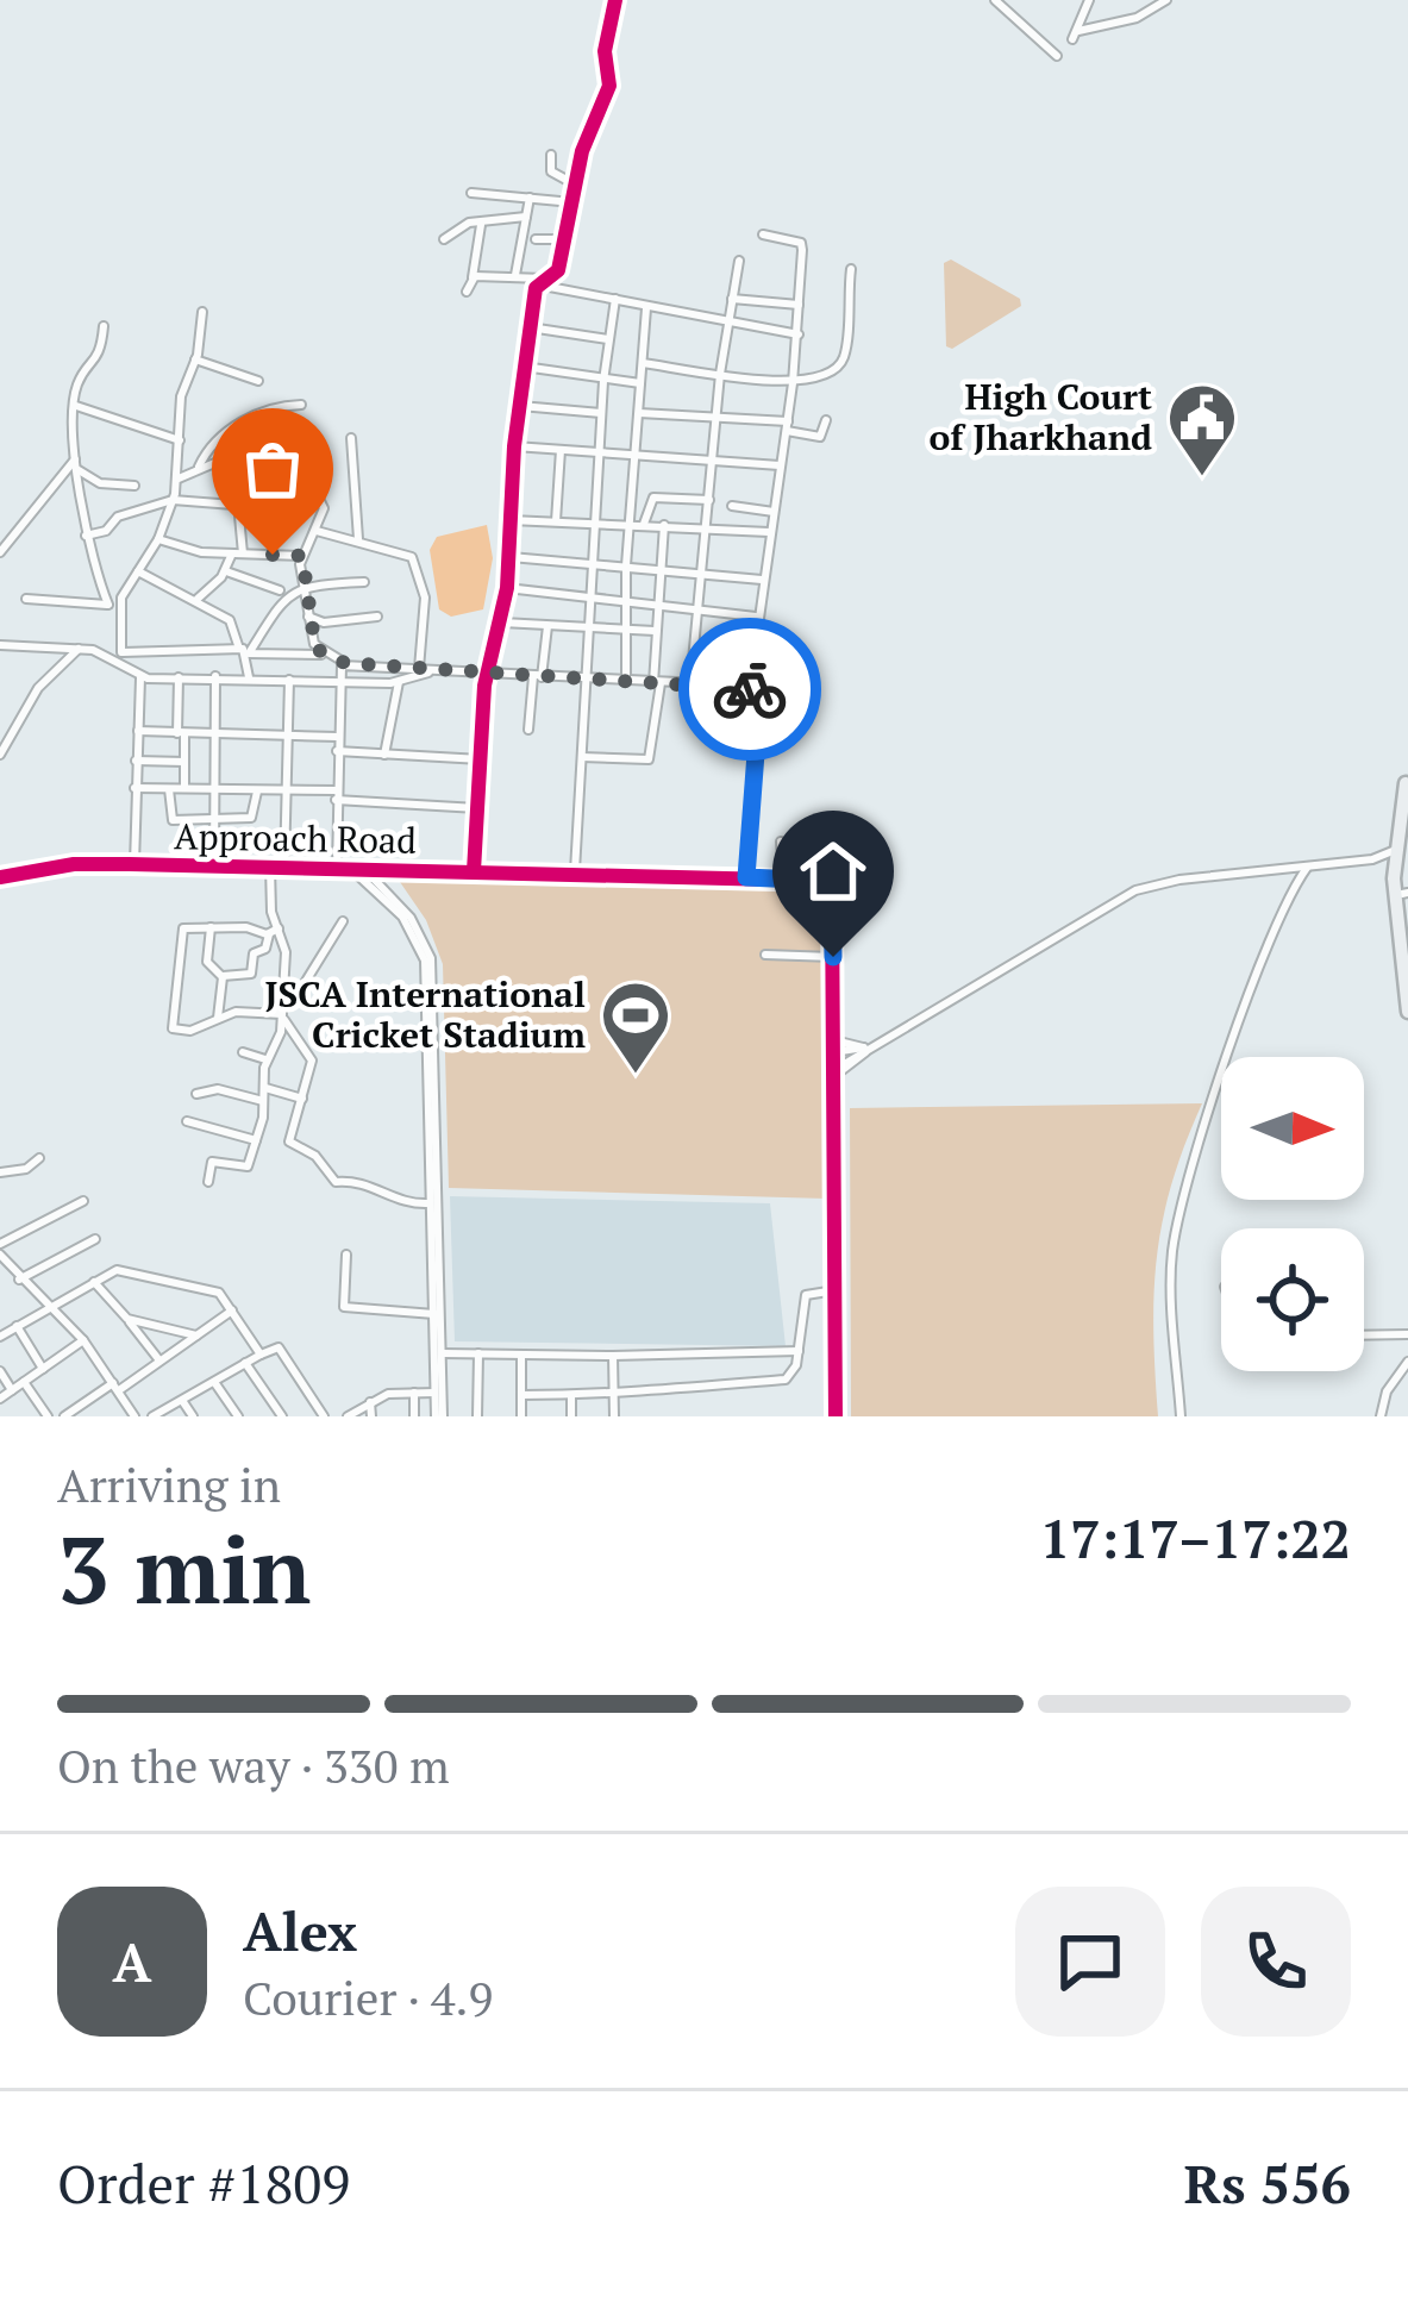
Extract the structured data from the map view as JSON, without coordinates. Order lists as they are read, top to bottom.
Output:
{
  "streets": {
    "street": ["Approach Road"]
  },
  "places": {
    "public building": ["High Court of Jharkhand"],
    "sports": ["JSCA International Cricket Stadium"]
  },
  "north": "right",
  "page": {
    "heading": ["3 min", "Arriving in", "17:17–17:22"],
    "panel": [
      "Alex",
      "Courier · 4.9",
      "Order #1809",
      "Rs 556"
    ],
    "bar": "On the way · 330 m",
    "round": "A"
  }
}
